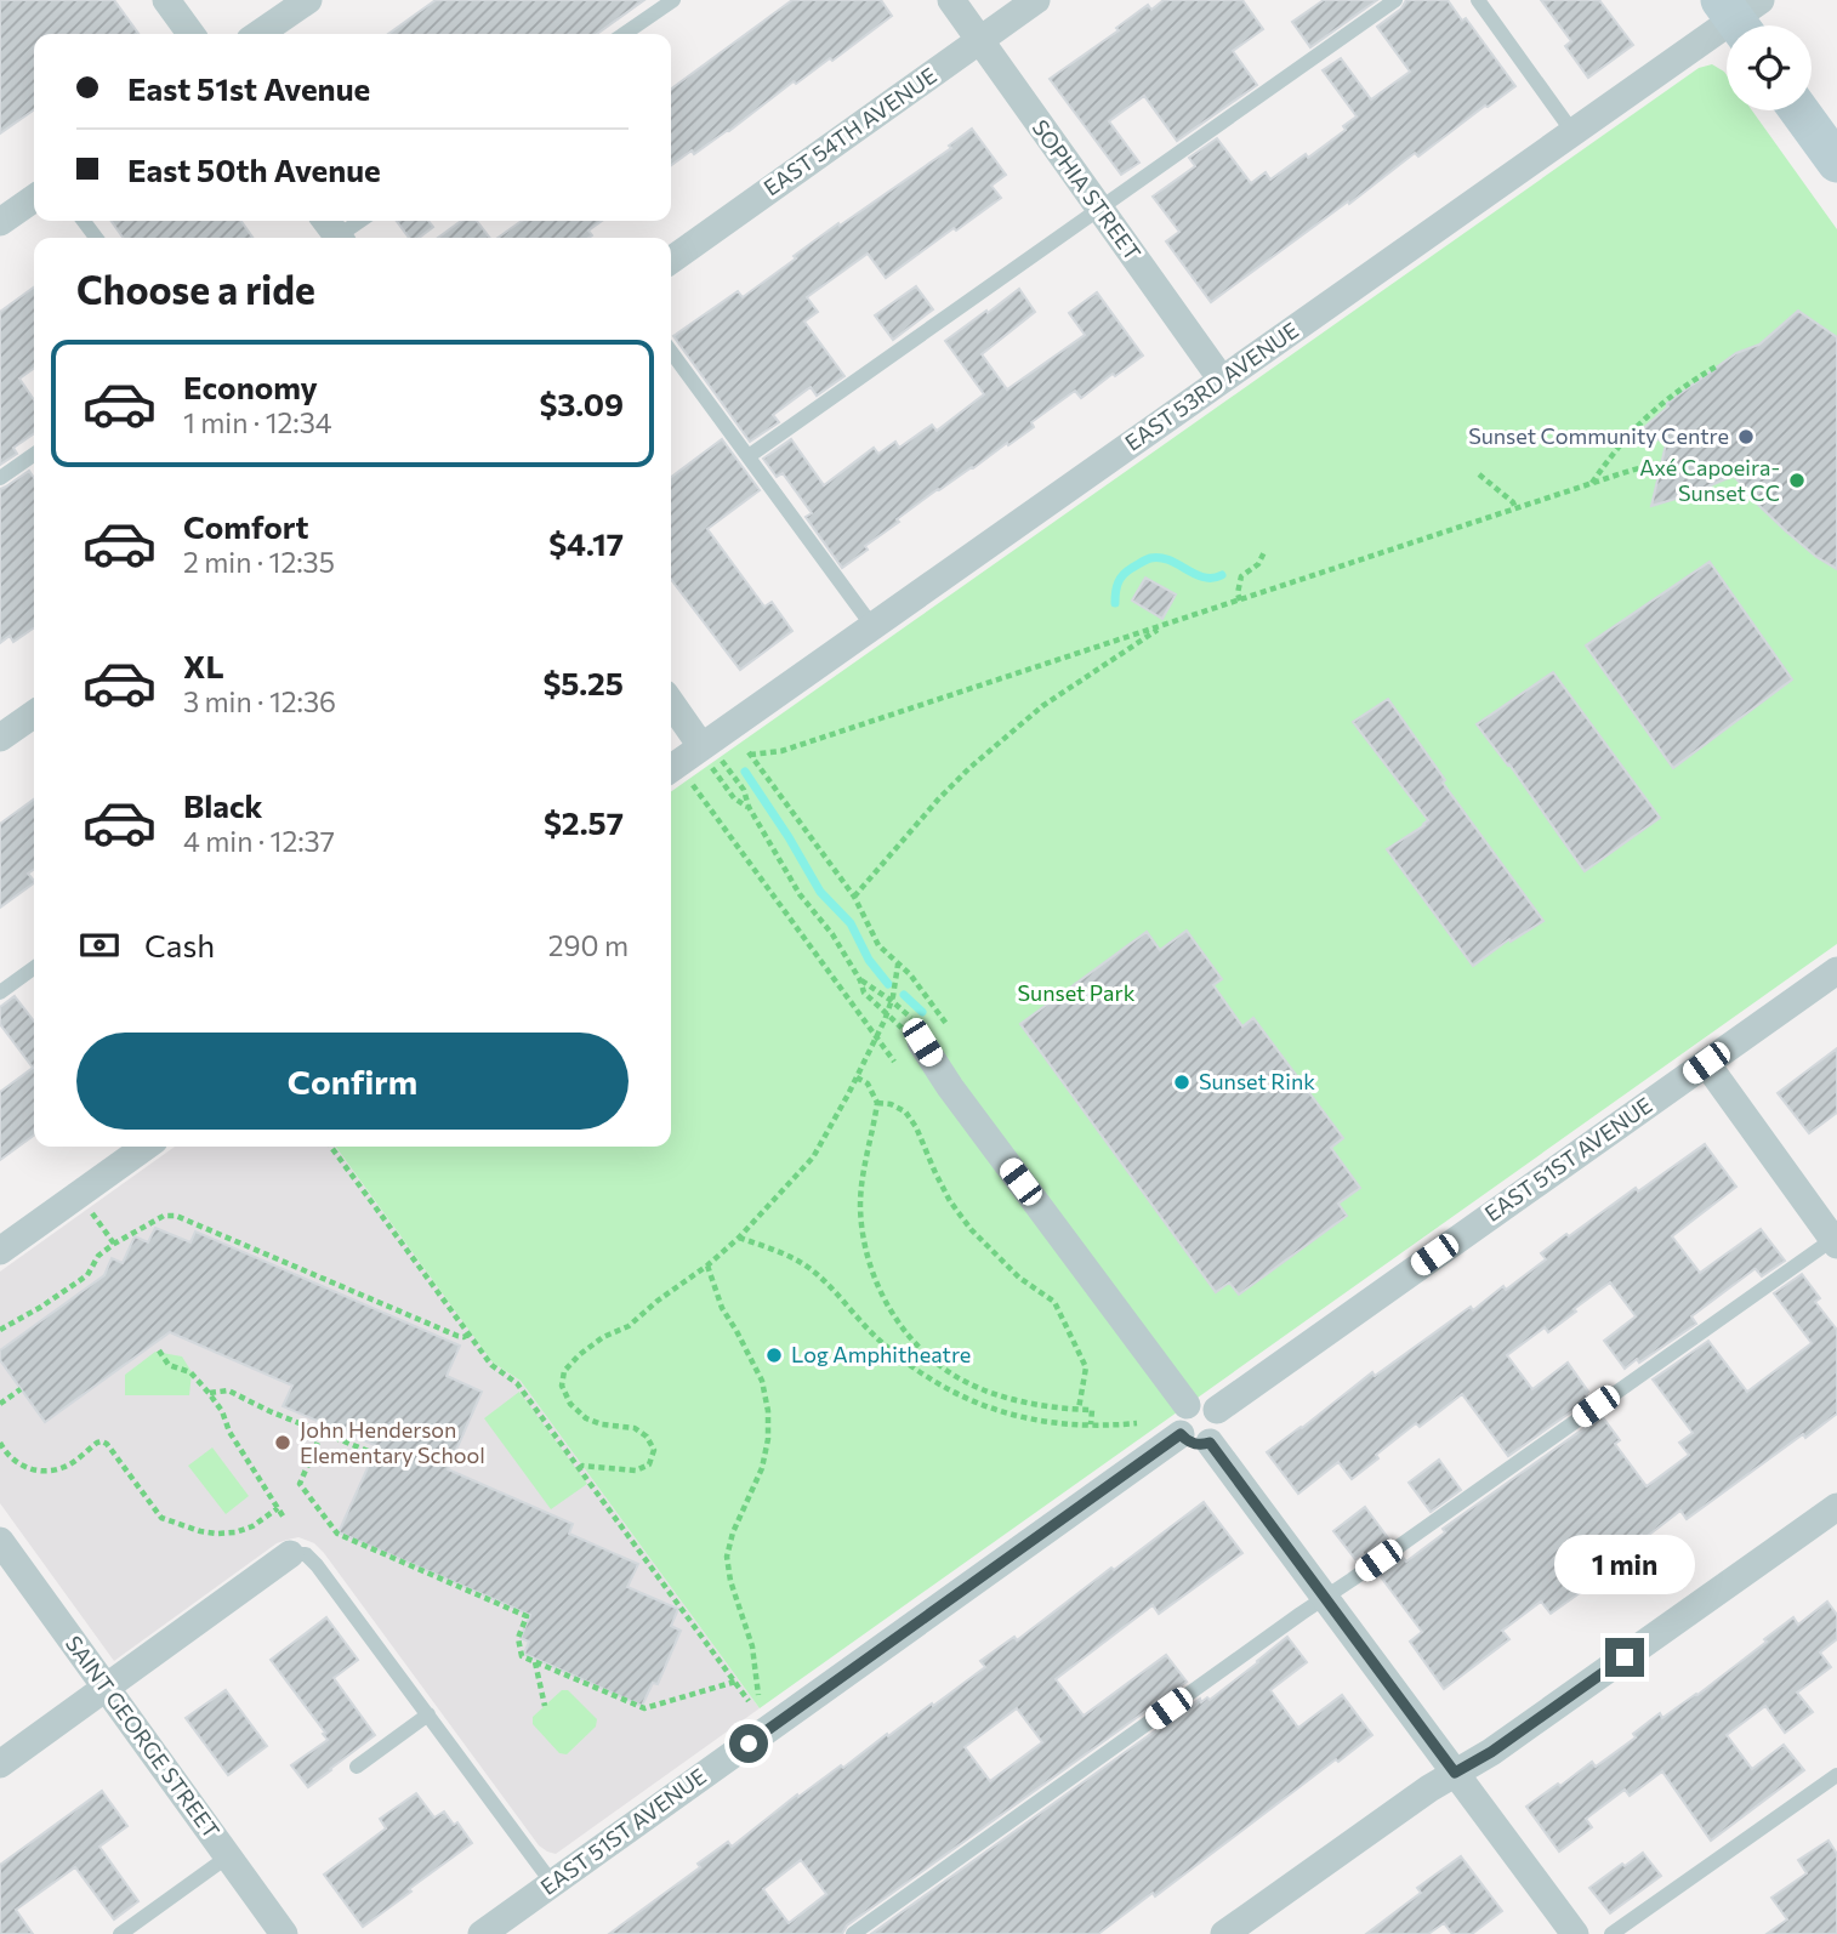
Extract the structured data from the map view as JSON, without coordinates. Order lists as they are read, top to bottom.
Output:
{
  "streets": {
    "street": [
      "EAST 54TH AVENUE",
      "SOPHIA STREET",
      "EAST 53RD AVENUE",
      "EAST 51ST AVENUE",
      "SAINT GEORGE STREET"
    ]
  },
  "crossings": [
    ["EAST 54TH AVENUE", "SOPHIA STREET"],
    ["SOPHIA STREET", "EAST 53RD AVENUE"]
  ],
  "parks": ["Sunset Park"],
  "places": [
    "Sunset Community Centre",
    "Axé Capoeira- Sunset CC",
    "Sunset Rink",
    "Log Amphitheatre",
    "John Henderson Elementary School"
  ],
  "page": {
    "banner": ["East 51st Avenue", "East 50th Avenue"],
    "heading": "Choose a ride",
    "list": [
      {
        "name": "Economy",
        "note": "1 min · 12:34",
        "value": "$3.09"
      },
      {
        "name": "Comfort",
        "note": "2 min · 12:35",
        "value": "$4.17"
      },
      {
        "name": "XL",
        "note": "3 min · 12:36",
        "value": "$5.25"
      },
      {
        "name": "Black",
        "note": "4 min · 12:37",
        "value": "$2.57"
      }
    ],
    "pay": ["Cash", "290 m"],
    "buttons": "Confirm",
    "bubble": "1 min"
  }
}
